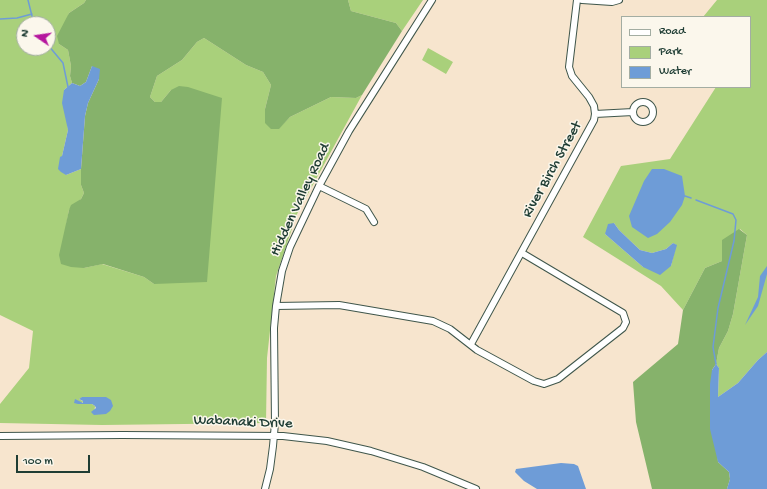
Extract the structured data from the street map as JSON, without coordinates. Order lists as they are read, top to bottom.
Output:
{
  "streets": {
    "street": ["River Birch Street", "Hidden Valley Road", "Wabanaki Drive"]
  },
  "crossings": [
    ["Hidden Valley Road", "Wabanaki Drive"]
  ],
  "legend": ["Road", "Park", "Water"],
  "scale_bar": "100 m",
  "north": "left"
}
